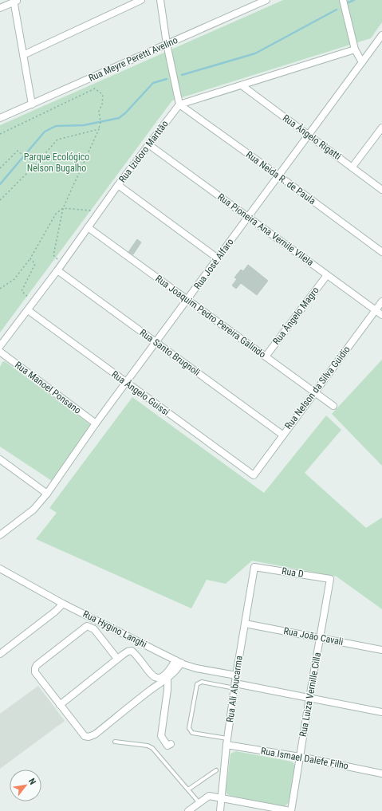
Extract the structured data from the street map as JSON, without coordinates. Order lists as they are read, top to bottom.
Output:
{
  "streets": {
    "street": [
      "Rua Meyre Peretti Avelino",
      "Rua Ângelo Rigatti",
      "Rua Izidoro Marttão",
      "Rua Neida R. de Paula",
      "Rua Pioneira Ana Vernile Vilela",
      "Rua José Alfaro",
      "Rua Ângelo Magro",
      "Rua Joaquim Pedro Pereira Galindo",
      "Rua Santo Brugnoli",
      "Rua Manoel Ponsano",
      "Rua Nelson da Silva Guidio",
      "Rua Ângelo Guissi",
      "Rua D",
      "Rua Hygino Langhi",
      "Rua João Cavali",
      "Rua Ali Abucarma",
      "Rua Luiza Vernille Cilla",
      "Rua Ismael Dalefe Filho"
    ]
  },
  "crossings": [
    ["Rua Ângelo Rigatti", "Rua José Alfaro"],
    ["Rua Izidoro Marttão", "Rua Neida R. de Paula"],
    ["Rua Izidoro Marttão", "Rua Pioneira Ana Vernile Vilela"],
    ["Rua Izidoro Marttão", "Rua Joaquim Pedro Pereira Galindo"],
    ["Rua Izidoro Marttão", "Rua Santo Brugnoli"],
    ["Rua Izidoro Marttão", "Rua Ângelo Guissi"],
    ["Rua Neida R. de Paula", "Rua José Alfaro"],
    ["Rua Pioneira Ana Vernile Vilela", "Rua José Alfaro"],
    ["Rua Pioneira Ana Vernile Vilela", "Rua Ângelo Magro"],
    ["Rua Pioneira Ana Vernile Vilela", "Rua Nelson da Silva Guidio"],
    ["Rua José Alfaro", "Rua Joaquim Pedro Pereira Galindo"],
    ["Rua José Alfaro", "Rua Santo Brugnoli"],
    ["Rua José Alfaro", "Rua Manoel Ponsano"],
    ["Rua José Alfaro", "Rua Ângelo Guissi"],
    ["Rua Ângelo Magro", "Rua Joaquim Pedro Pereira Galindo"],
    ["Rua Joaquim Pedro Pereira Galindo", "Rua Nelson da Silva Guidio"],
    ["Rua Santo Brugnoli", "Rua Nelson da Silva Guidio"],
    ["Rua Nelson da Silva Guidio", "Rua Ângelo Guissi"],
    ["Rua D", "Rua Ali Abucarma"],
    ["Rua D", "Rua Luiza Vernille Cilla"],
    ["Rua Hygino Langhi", "Rua Ali Abucarma"],
    ["Rua João Cavali", "Rua Ali Abucarma"],
    ["Rua João Cavali", "Rua Luiza Vernille Cilla"],
    ["Rua Ali Abucarma", "Rua Ismael Dalefe Filho"],
    ["Rua Luiza Vernille Cilla", "Rua Ismael Dalefe Filho"]
  ],
  "parks": ["Parque Ecológico Nelson Bugalho"],
  "north": "top right"
}
